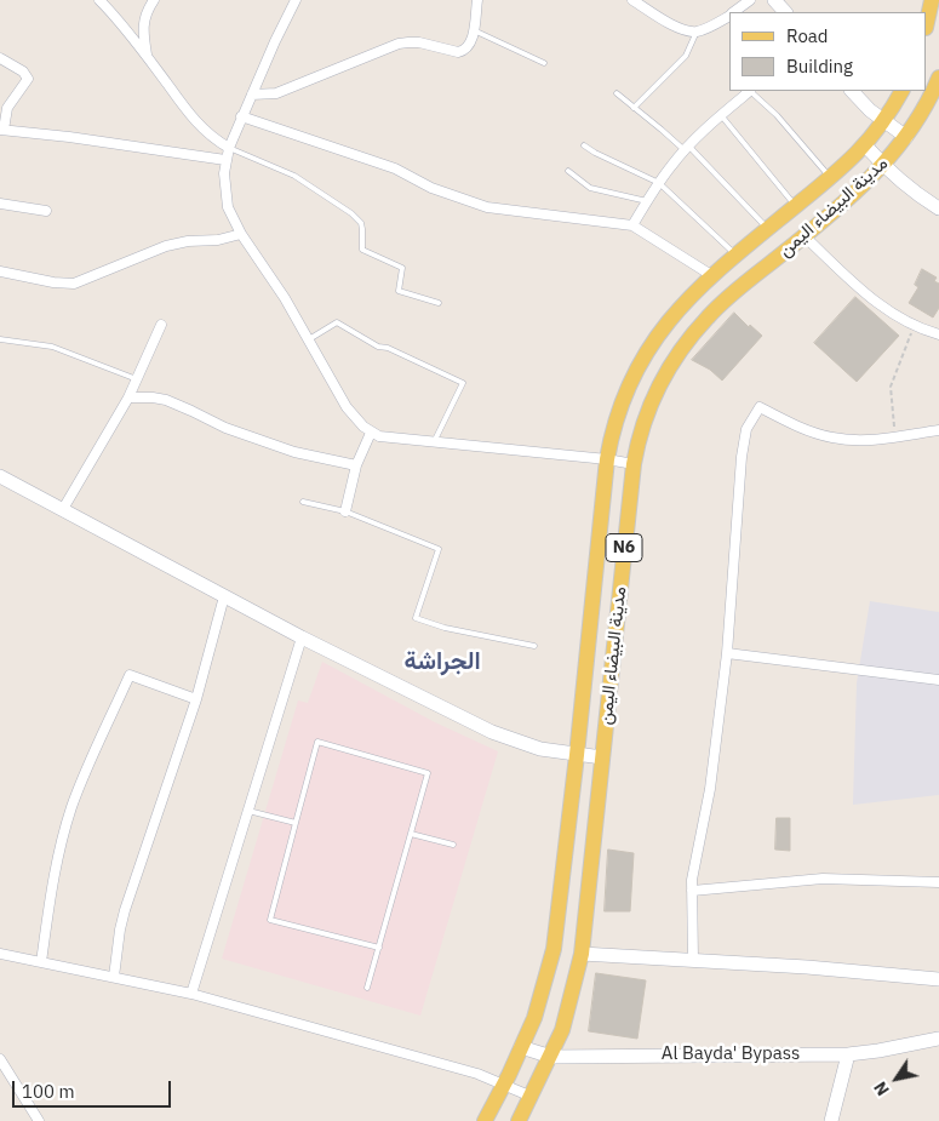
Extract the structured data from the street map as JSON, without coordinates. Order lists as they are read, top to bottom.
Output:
{
  "streets": {
    "main road": ["مدينة البيضاء اليمن", "N6"],
    "street": ["Al Bayda' Bypass"]
  },
  "crossings": [
    ["مدينة البيضاء اليمن", "Al Bayda' Bypass"]
  ],
  "districts": ["الجراشة"],
  "legend": ["Road", "Building"],
  "scale_bar": "100 m",
  "north": "bottom left"
}
